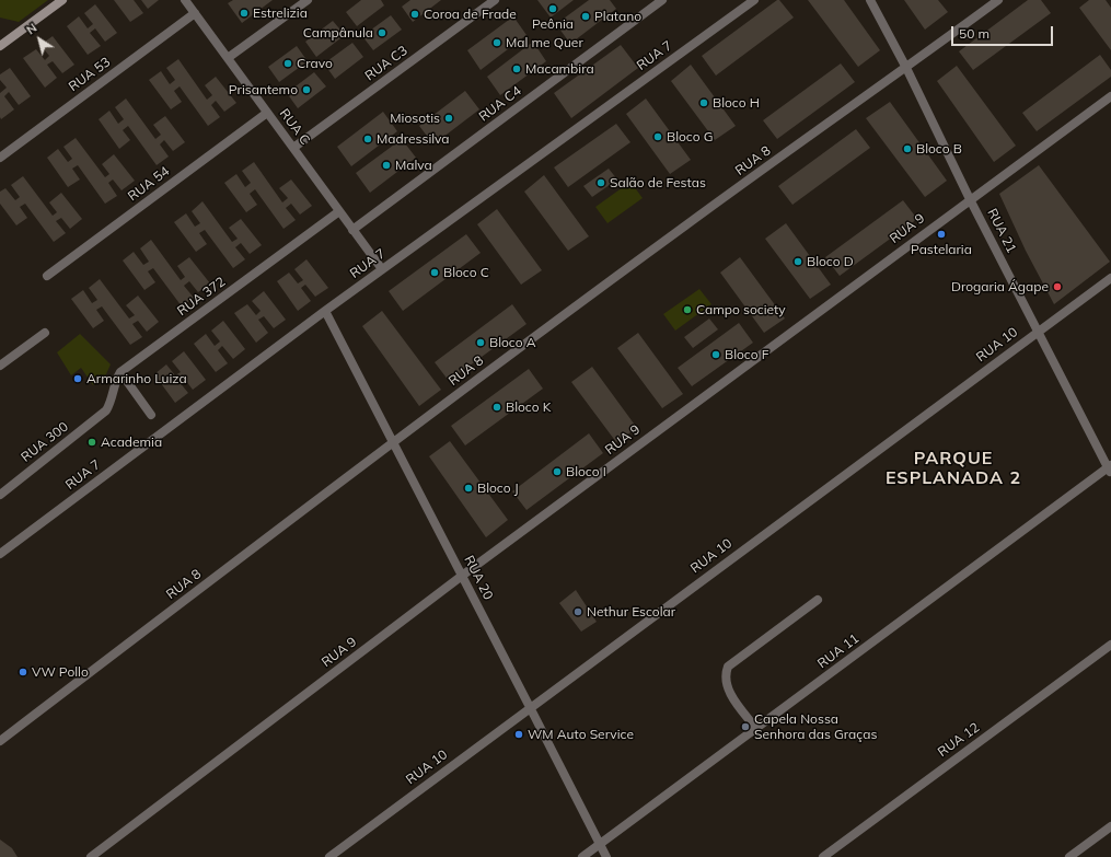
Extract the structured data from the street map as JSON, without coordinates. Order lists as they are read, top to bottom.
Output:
{
  "streets": {
    "street": [
      "RUA 7",
      "RUA C3",
      "RUA 53",
      "RUA C4",
      "RUA C",
      "RUA 8",
      "RUA 54",
      "RUA 9",
      "RUA 21",
      "RUA 372",
      "RUA 10",
      "RUA 300",
      "RUA 20",
      "RUA 11",
      "RUA 12"
    ]
  },
  "crossings": [
    ["RUA 7", "RUA C"],
    ["RUA 7", "RUA 20"],
    ["RUA C3", "RUA C"],
    ["RUA 53", "RUA C"],
    ["RUA C4", "RUA C"],
    ["RUA C", "RUA 54"],
    ["RUA C", "RUA 372"],
    ["RUA 8", "RUA 21"],
    ["RUA 8", "RUA 20"],
    ["RUA 9", "RUA 21"],
    ["RUA 9", "RUA 20"],
    ["RUA 21", "RUA 10"],
    ["RUA 21", "RUA 11"],
    ["RUA 372", "RUA 300"],
    ["RUA 10", "RUA 20"],
    ["RUA 20", "RUA 11"]
  ],
  "districts": ["PARQUE ESPLANADA 2"],
  "places": [
    "Peônia",
    "Estrelizia",
    "Coroa de Frade",
    "Platano",
    "Campânula",
    "Mal me Quer",
    "Cravo",
    "Macambira",
    "Prisantemo",
    "Bloco H",
    "Miosotis",
    "Bloco G",
    "Madressilva",
    "Bloco B",
    "Malva",
    "Salão de Festas",
    "Pastelaria",
    "Bloco D",
    "Bloco C",
    "Drogaria Ágape",
    "Campo society",
    "Bloco A",
    "Bloco F",
    "Armarinho Luiza",
    "Bloco K",
    "Academia",
    "Bloco I",
    "Bloco J",
    "Nethur Escolar",
    "VW Pollo",
    "Capela Nossa Senhora das Graças",
    "WM Auto Service"
  ],
  "scale_bar": "50 m",
  "north": "top left"
}
